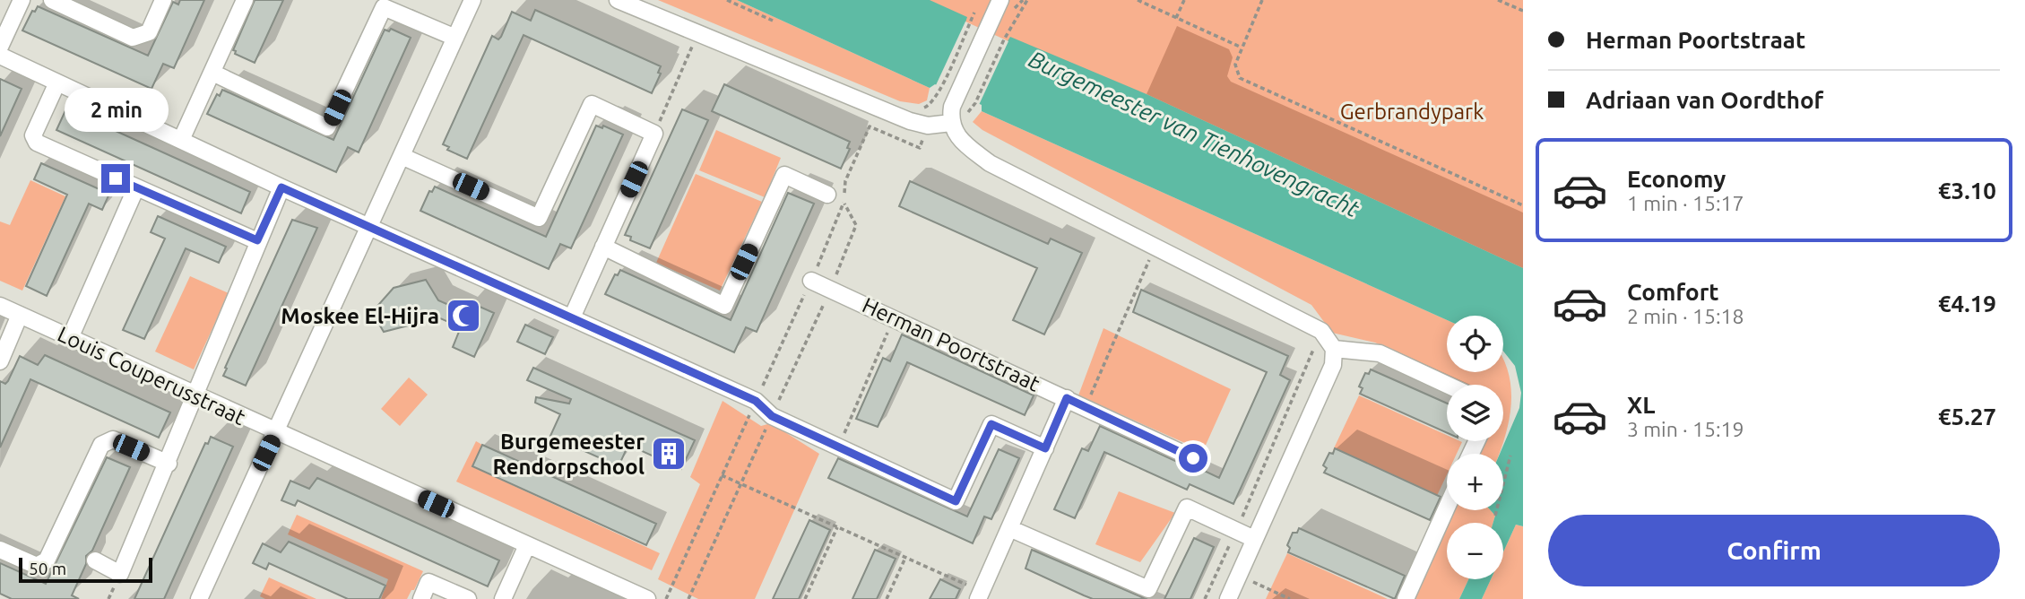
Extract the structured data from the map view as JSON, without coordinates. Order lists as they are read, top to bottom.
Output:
{
  "streets": {
    "street": ["Herman Poortstraat", "Louis Couperusstraat"]
  },
  "water": ["Burgemeester van Tienhovengracht"],
  "parks": ["Gerbrandypark"],
  "places": {
    "mosque": ["Moskee El-Hijra"],
    "building": ["Burgemeester Rendorpschool"]
  },
  "scale_bar": "50 m",
  "page": {
    "banner": ["Herman Poortstraat", "Adriaan van Oordthof"],
    "bubble": "2 min",
    "list": [
      {
        "name": "Economy",
        "note": "1 min · 15:17",
        "value": "€3.10"
      },
      {
        "name": "Comfort",
        "note": "2 min · 15:18",
        "value": "€4.19"
      },
      {
        "name": "XL",
        "note": "3 min · 15:19",
        "value": "€5.27"
      }
    ],
    "map_buttons": ["+", "−"],
    "buttons": "Confirm",
    "scale": "50 m"
  }
}
